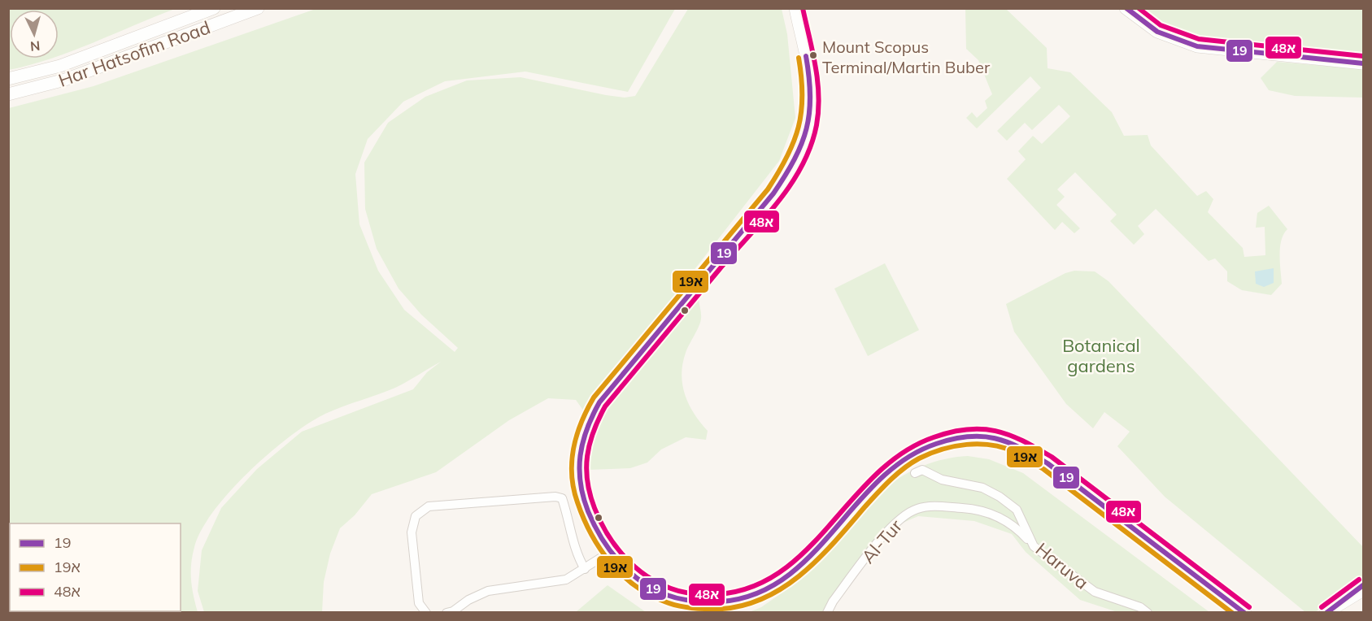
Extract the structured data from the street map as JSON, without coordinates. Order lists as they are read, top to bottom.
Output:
{
  "streets": {
    "street": ["Har Hatsofim Road", "Al-Tur", "Haruva"]
  },
  "crossings": [
    ["Al-Tur", "Haruva"]
  ],
  "parks": ["Botanical gardens"],
  "places": ["Mount Scopus Terminal/Martin Buber"],
  "lines": ["transit line 19", "transit line 48א", "transit line 19א"],
  "legend": ["19", "19א", "48א"],
  "north": "bottom"
}
